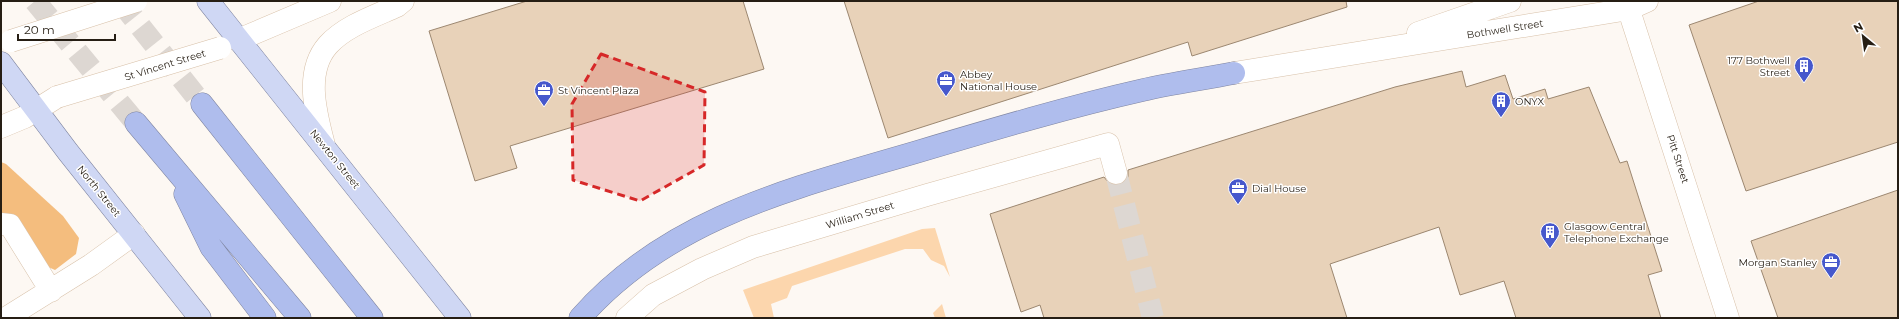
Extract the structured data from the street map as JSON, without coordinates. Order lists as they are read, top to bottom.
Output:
{
  "streets": {
    "main road": ["Newton Street", "North Street"],
    "street": [
      "Bothwell Street",
      "St Vincent Street",
      "Pitt Street",
      "William Street"
    ]
  },
  "crossings": [
    ["Bothwell Street", "Pitt Street"],
    ["St Vincent Street", "Newton Street"],
    ["St Vincent Street", "North Street"]
  ],
  "places": {
    "building": ["177 Bothwell Street", "ONYX", "Glasgow Central Telephone Exchange"],
    "office": [
      "Abbey National House",
      "St Vincent Plaza",
      "Dial House",
      "Morgan Stanley"
    ]
  },
  "scale_bar": "20 m",
  "north": "top left"
}
